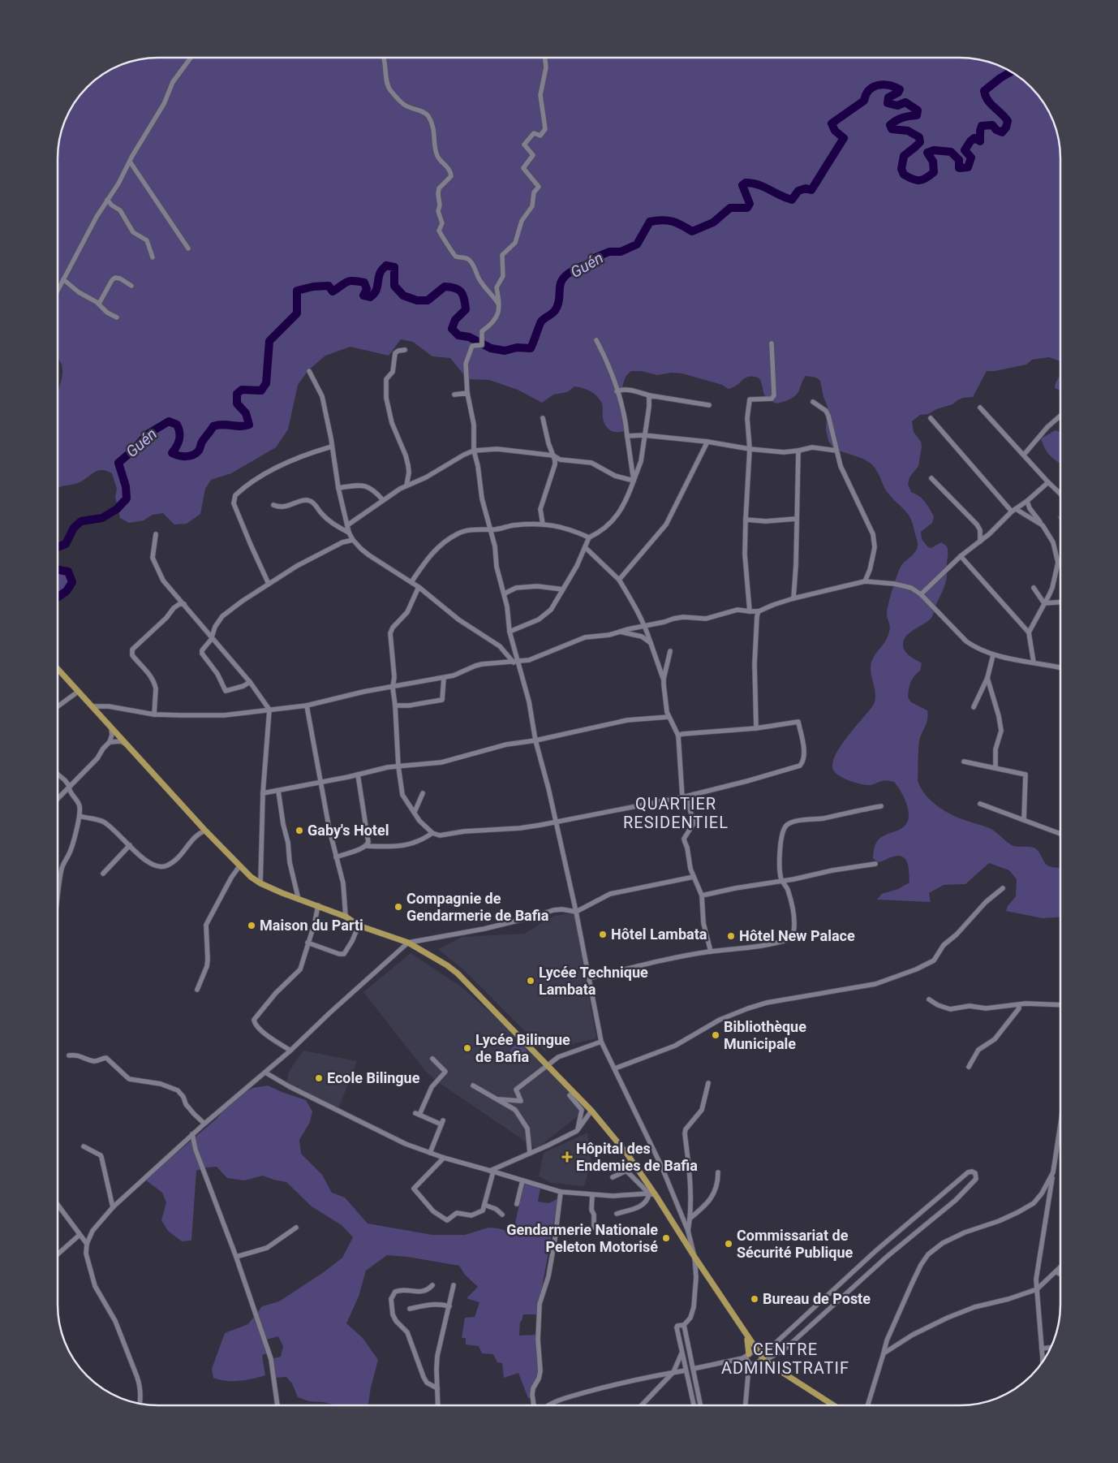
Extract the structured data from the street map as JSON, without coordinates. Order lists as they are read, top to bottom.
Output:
{
  "districts": ["QUARTIER RESIDENTIEL", "CENTRE ADMINISTRATIF"],
  "water": ["Guén"],
  "places": {
    "other": [
      "Gaby's Hotel",
      "Compagnie de Gendarmerie de Bafia",
      "Maison du Parti",
      "Hôtel Lambata",
      "Hôtel New Palace",
      "Lycée Technique Lambata",
      "Bibliothèque Municipale",
      "Lycée Bilingue de Bafia",
      "Ecole Bilingue",
      "Gendarmerie Nationale Peleton Motorisé",
      "Commissariat de Sécurité Publique",
      "Bureau de Poste"
    ],
    "health": ["Hôpital des Endemies de Bafia"]
  }
}
